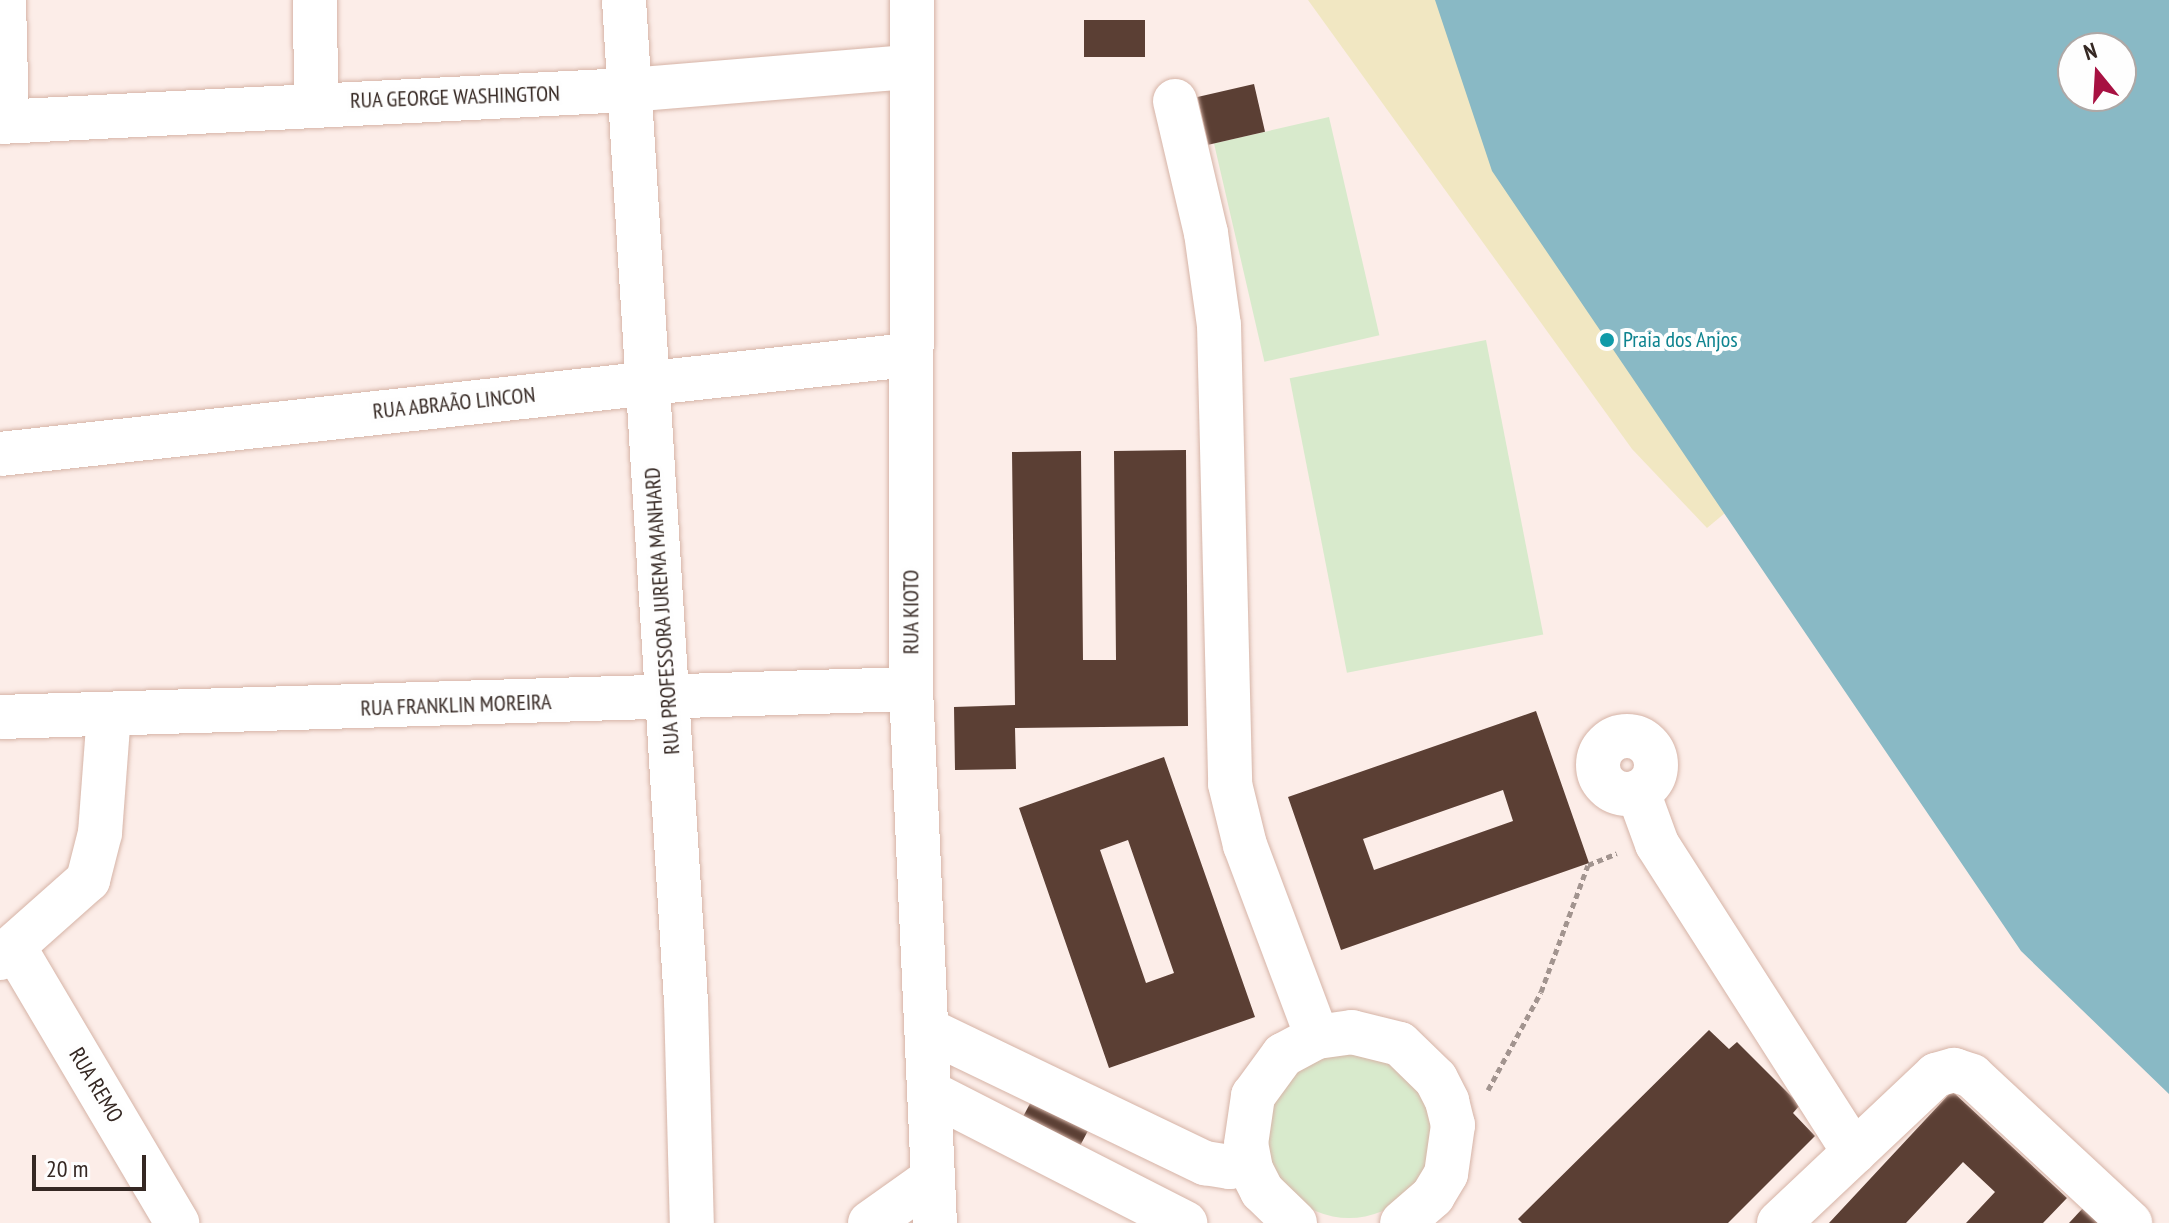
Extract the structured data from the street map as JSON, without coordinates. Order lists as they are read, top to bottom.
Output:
{
  "streets": {
    "street": [
      "RUA GEORGE WASHINGTON",
      "RUA ABRAÃO LINCON",
      "RUA PROFESSORA JUREMA MANHARD",
      "RUA KIOTO",
      "RUA FRANKLIN MOREIRA",
      "RUA REMO"
    ]
  },
  "crossings": [
    ["RUA GEORGE WASHINGTON", "RUA PROFESSORA JUREMA MANHARD"],
    ["RUA GEORGE WASHINGTON", "RUA KIOTO"],
    ["RUA ABRAÃO LINCON", "RUA PROFESSORA JUREMA MANHARD"],
    ["RUA ABRAÃO LINCON", "RUA KIOTO"],
    ["RUA PROFESSORA JUREMA MANHARD", "RUA FRANKLIN MOREIRA"],
    ["RUA KIOTO", "RUA FRANKLIN MOREIRA"]
  ],
  "places": ["Praia dos Anjos"],
  "scale_bar": "20 m",
  "north": "top"
}
